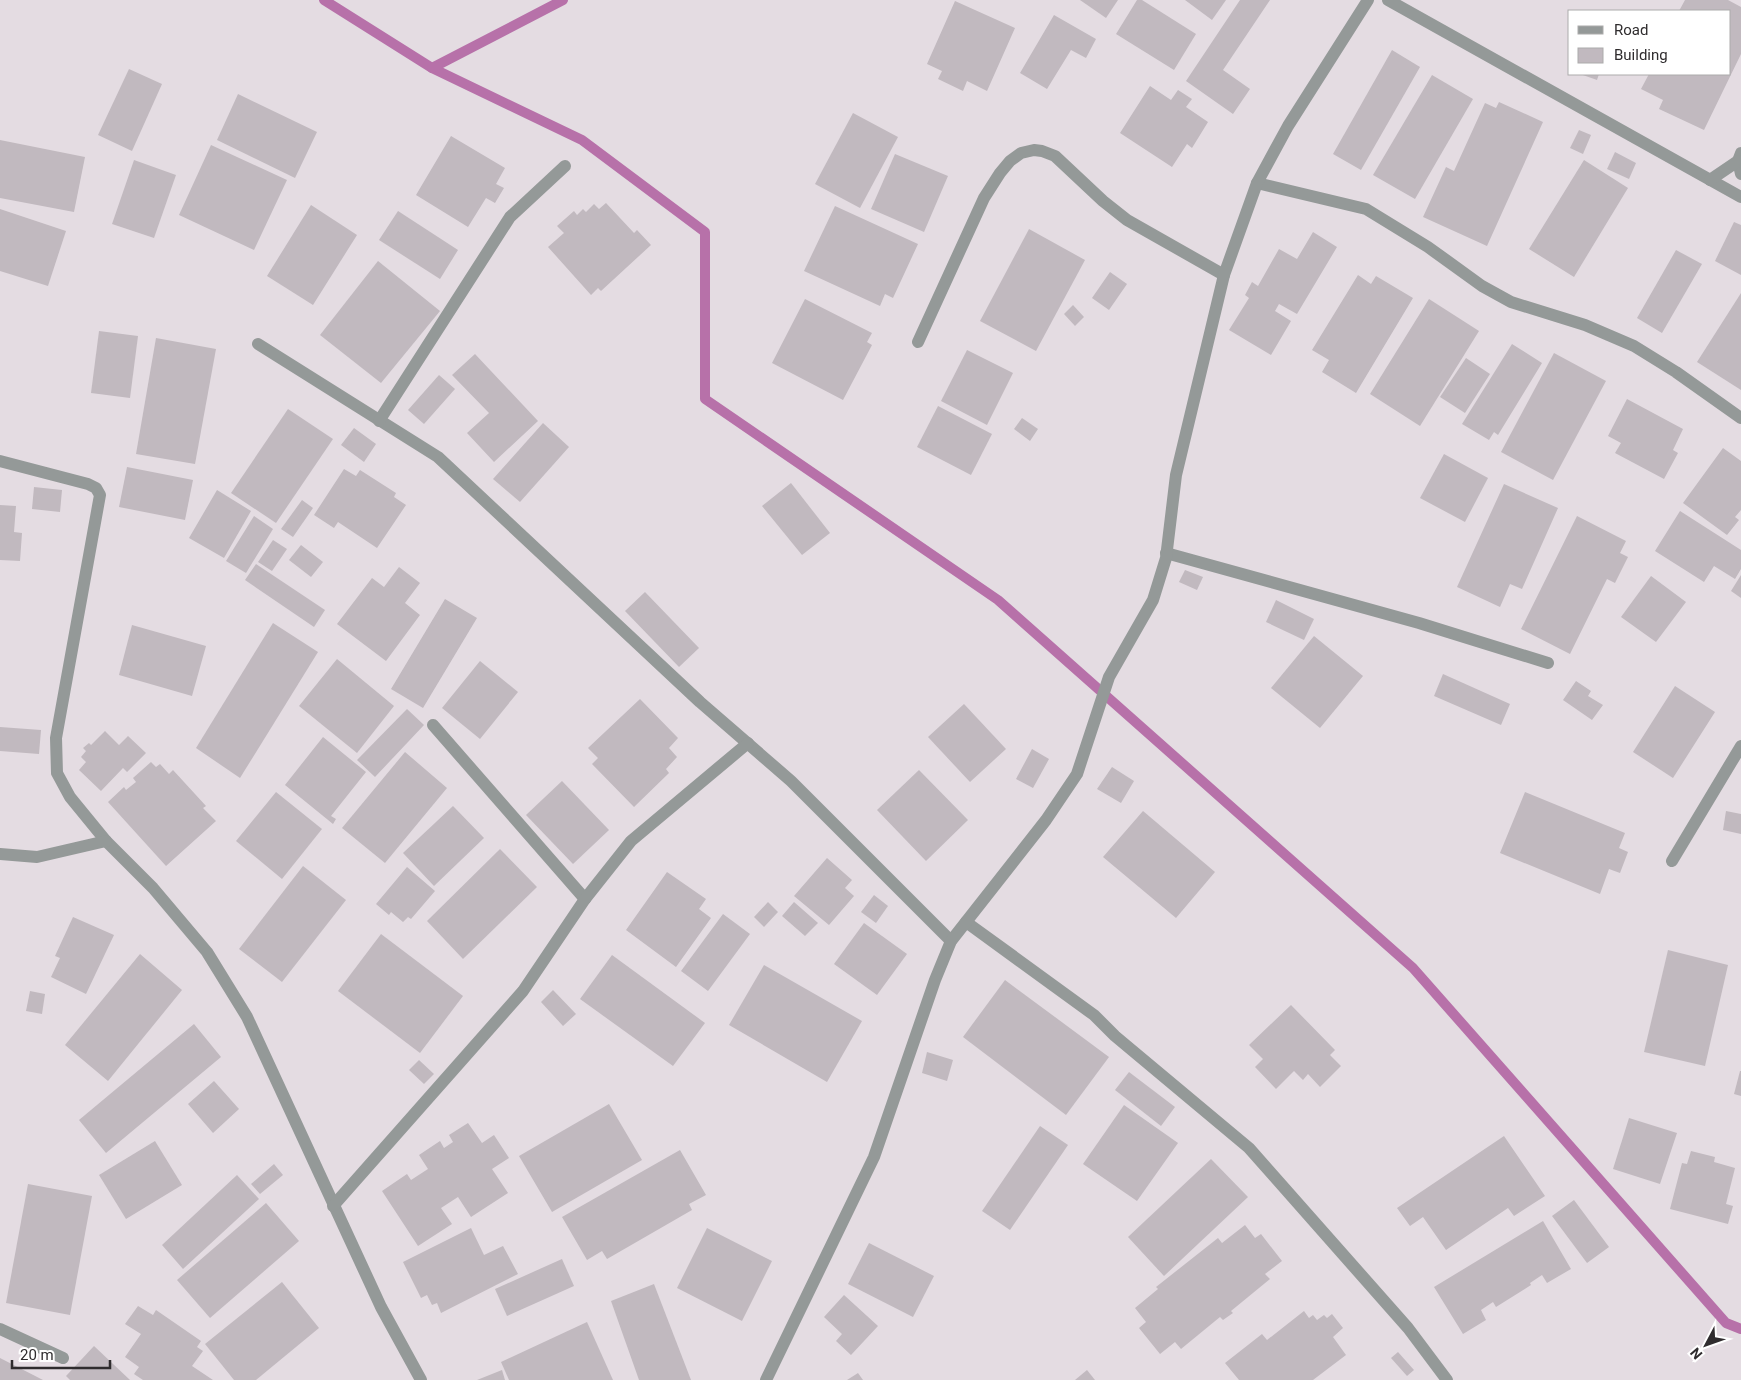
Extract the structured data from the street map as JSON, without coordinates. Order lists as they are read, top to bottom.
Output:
{
  "legend": ["Road", "Building"],
  "scale_bar": "20 m",
  "north": "bottom left"
}
